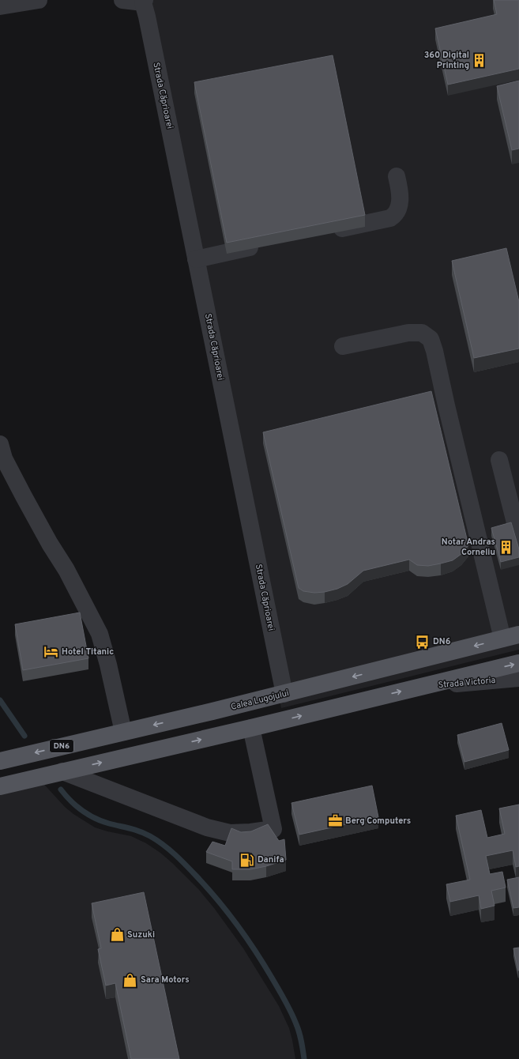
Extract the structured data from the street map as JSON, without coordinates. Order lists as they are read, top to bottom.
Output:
{
  "streets": {
    "main road": ["Calea Lugojului", "DN6"],
    "street": ["Strada Căprioarei", "Strada Victoria"]
  },
  "crossings": [
    ["Strada Căprioarei", "Calea Lugojului"]
  ],
  "places": {
    "building": ["360 Digital Printing", "Notar Andras Corneliu"],
    "bus stop": ["DN6"],
    "hotel": ["Hotel Titanic"],
    "office": ["Berg Computers"],
    "fuel station": ["Danifa"],
    "shop": ["Suzuki", "Sara Motors"]
  }
}
